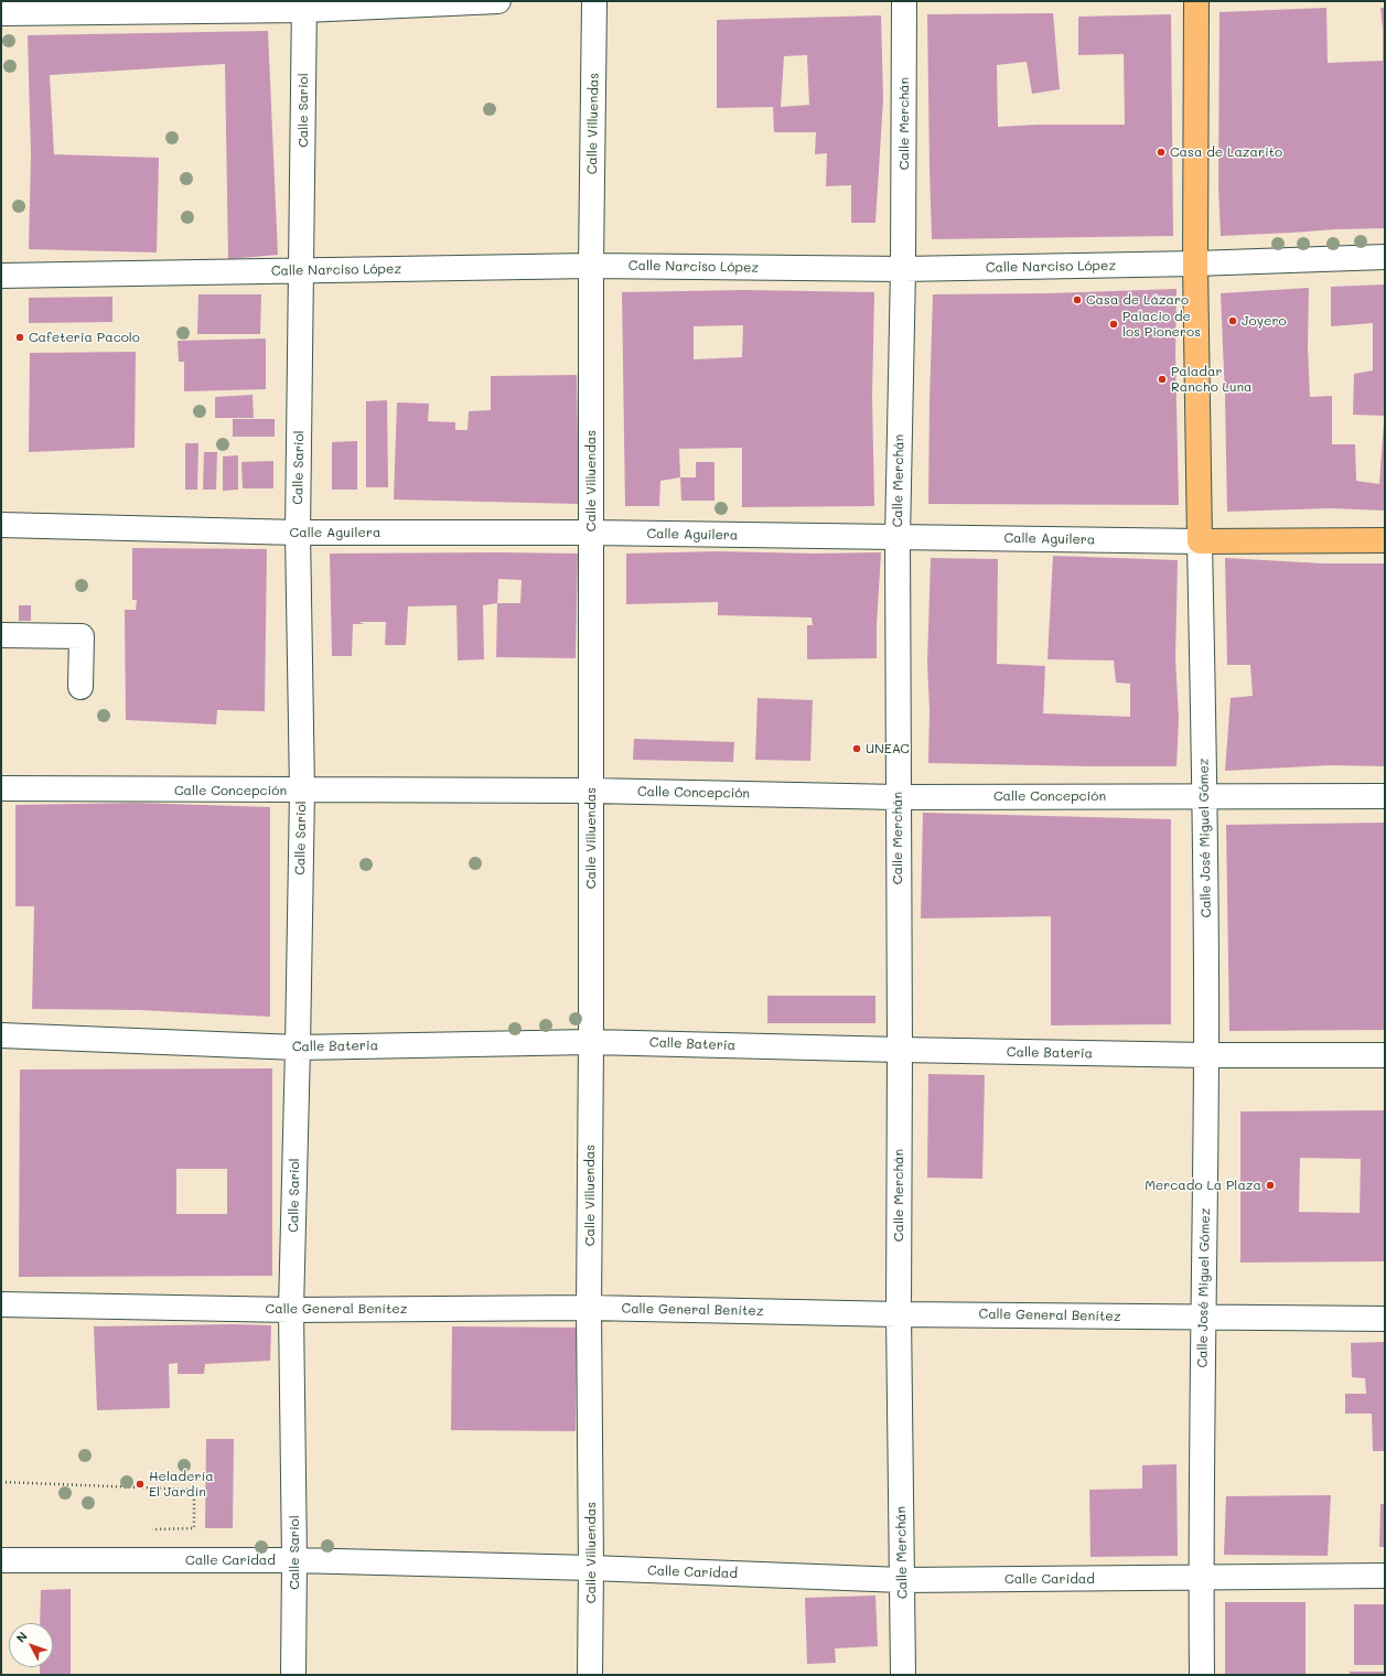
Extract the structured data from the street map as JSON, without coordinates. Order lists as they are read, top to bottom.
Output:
{
  "streets": {
    "main road": ["Calle Aguilera", "Calle José Miguel Gómez"],
    "street": [
      "Calle Sariol",
      "Calle Villuendas",
      "Calle Merchán",
      "Calle Narciso López",
      "Calle Concepción",
      "Calle Bateria",
      "Calle General Benítez",
      "Calle Caridad"
    ]
  },
  "crossings": [
    ["Calle Sariol", "Calle Narciso López"],
    ["Calle Sariol", "Calle Aguilera"],
    ["Calle Sariol", "Calle Concepción"],
    ["Calle Sariol", "Calle Bateria"],
    ["Calle Sariol", "Calle General Benítez"],
    ["Calle Sariol", "Calle Caridad"],
    ["Calle Villuendas", "Calle Narciso López"],
    ["Calle Villuendas", "Calle Aguilera"],
    ["Calle Villuendas", "Calle Concepción"],
    ["Calle Villuendas", "Calle Bateria"],
    ["Calle Villuendas", "Calle General Benítez"],
    ["Calle Villuendas", "Calle Caridad"],
    ["Calle Merchán", "Calle Narciso López"],
    ["Calle Merchán", "Calle Aguilera"],
    ["Calle Merchán", "Calle Concepción"],
    ["Calle Merchán", "Calle Bateria"],
    ["Calle Merchán", "Calle General Benítez"],
    ["Calle Merchán", "Calle Caridad"],
    ["Calle Narciso López", "Calle José Miguel Gómez"],
    ["Calle Aguilera", "Calle José Miguel Gómez"],
    ["Calle Concepción", "Calle José Miguel Gómez"],
    ["Calle José Miguel Gómez", "Calle Bateria"],
    ["Calle José Miguel Gómez", "Calle General Benítez"],
    ["Calle José Miguel Gómez", "Calle Caridad"]
  ],
  "places": [
    "Casa de Lazarito",
    "Casa de Lázaro",
    "Joyero",
    "Palacio de los Pioneros",
    "Cafeteria Pacolo",
    "Paladar Rancho Luna",
    "UNEAC",
    "Mercado La Plaza",
    "Heladería El Jardín"
  ],
  "north": "top left"
}
